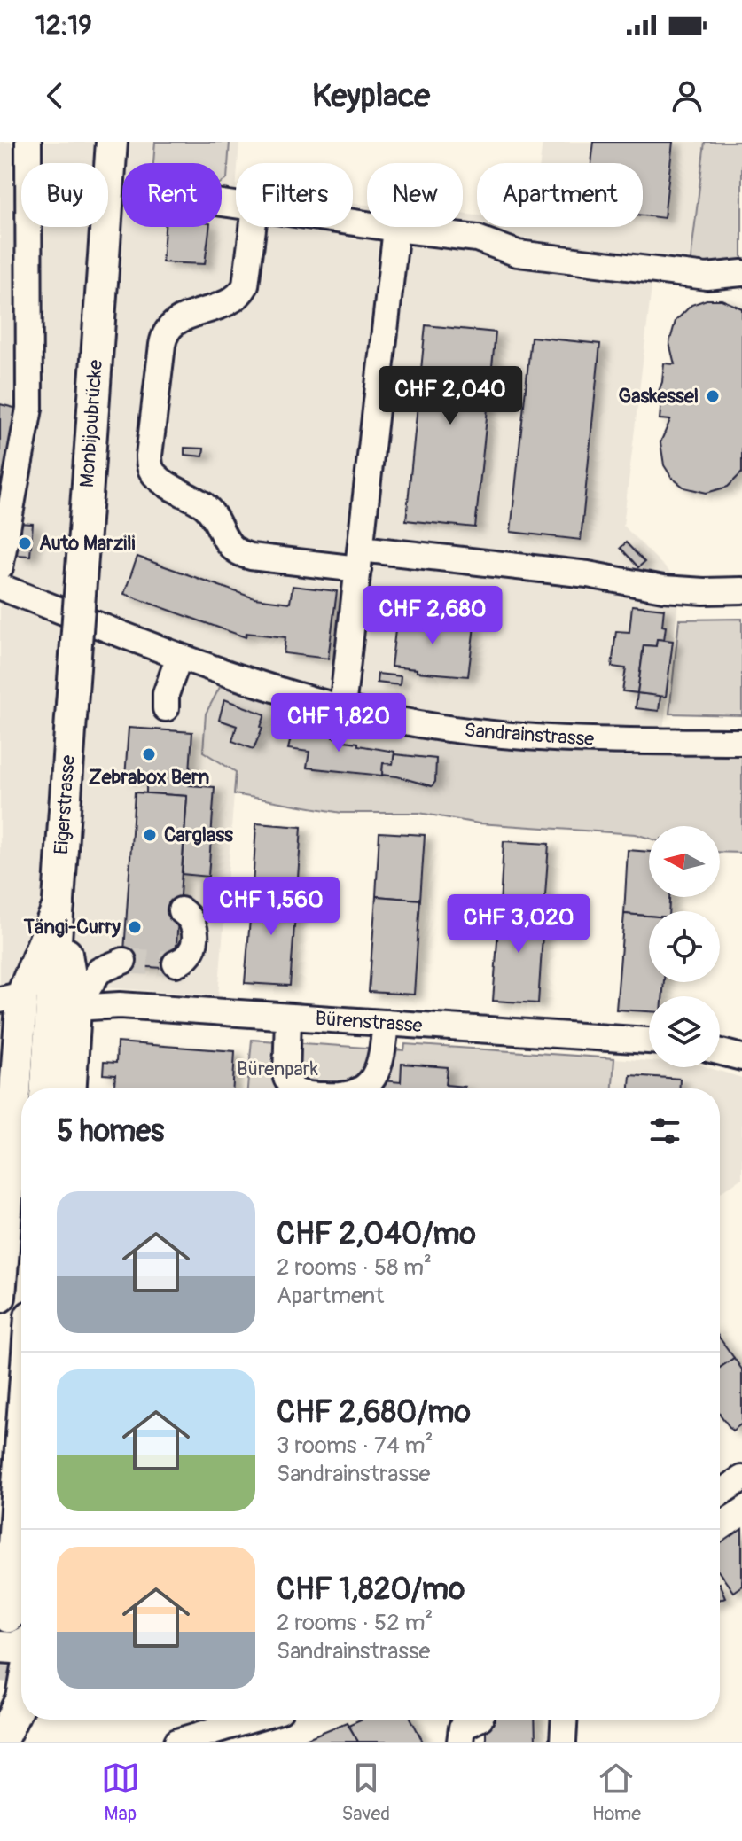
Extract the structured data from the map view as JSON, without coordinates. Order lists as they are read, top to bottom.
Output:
{
  "streets": {
    "main road": ["Monbijoubrücke", "Eigerstrasse"],
    "street": ["Sandrainstrasse", "Bürenstrasse"]
  },
  "crossings": [
    ["Monbijoubrücke", "Eigerstrasse"],
    ["Eigerstrasse", "Bürenstrasse"]
  ],
  "parks": ["Bürenpark"],
  "places": [
    "Gaskessel",
    "Auto Marzili",
    "Zebrabox Bern",
    "Carglass",
    "Tängi-Curry"
  ],
  "north": "left",
  "page": {
    "status": "12:19",
    "header": "Keyplace",
    "chip": [
      "Buy",
      "Rent",
      "Filters",
      "New",
      "Apartment"
    ],
    "price": [
      "CHF 2,040",
      "CHF 2,680",
      "CHF 1,820",
      "CHF 1,560",
      "CHF 3,020"
    ],
    "heading": "5 homes",
    "list": [
      {
        "name": "CHF 2,040/mo",
        "note": "2 rooms · 58 m² · Apartment"
      },
      {
        "name": "CHF 2,680/mo",
        "note": "3 rooms · 74 m² · Sandrainstrasse"
      },
      {
        "name": "CHF 1,820/mo",
        "note": "2 rooms · 52 m² · Sandrainstrasse"
      }
    ],
    "tabs": ["Map", "Saved", "Home"]
  }
}
